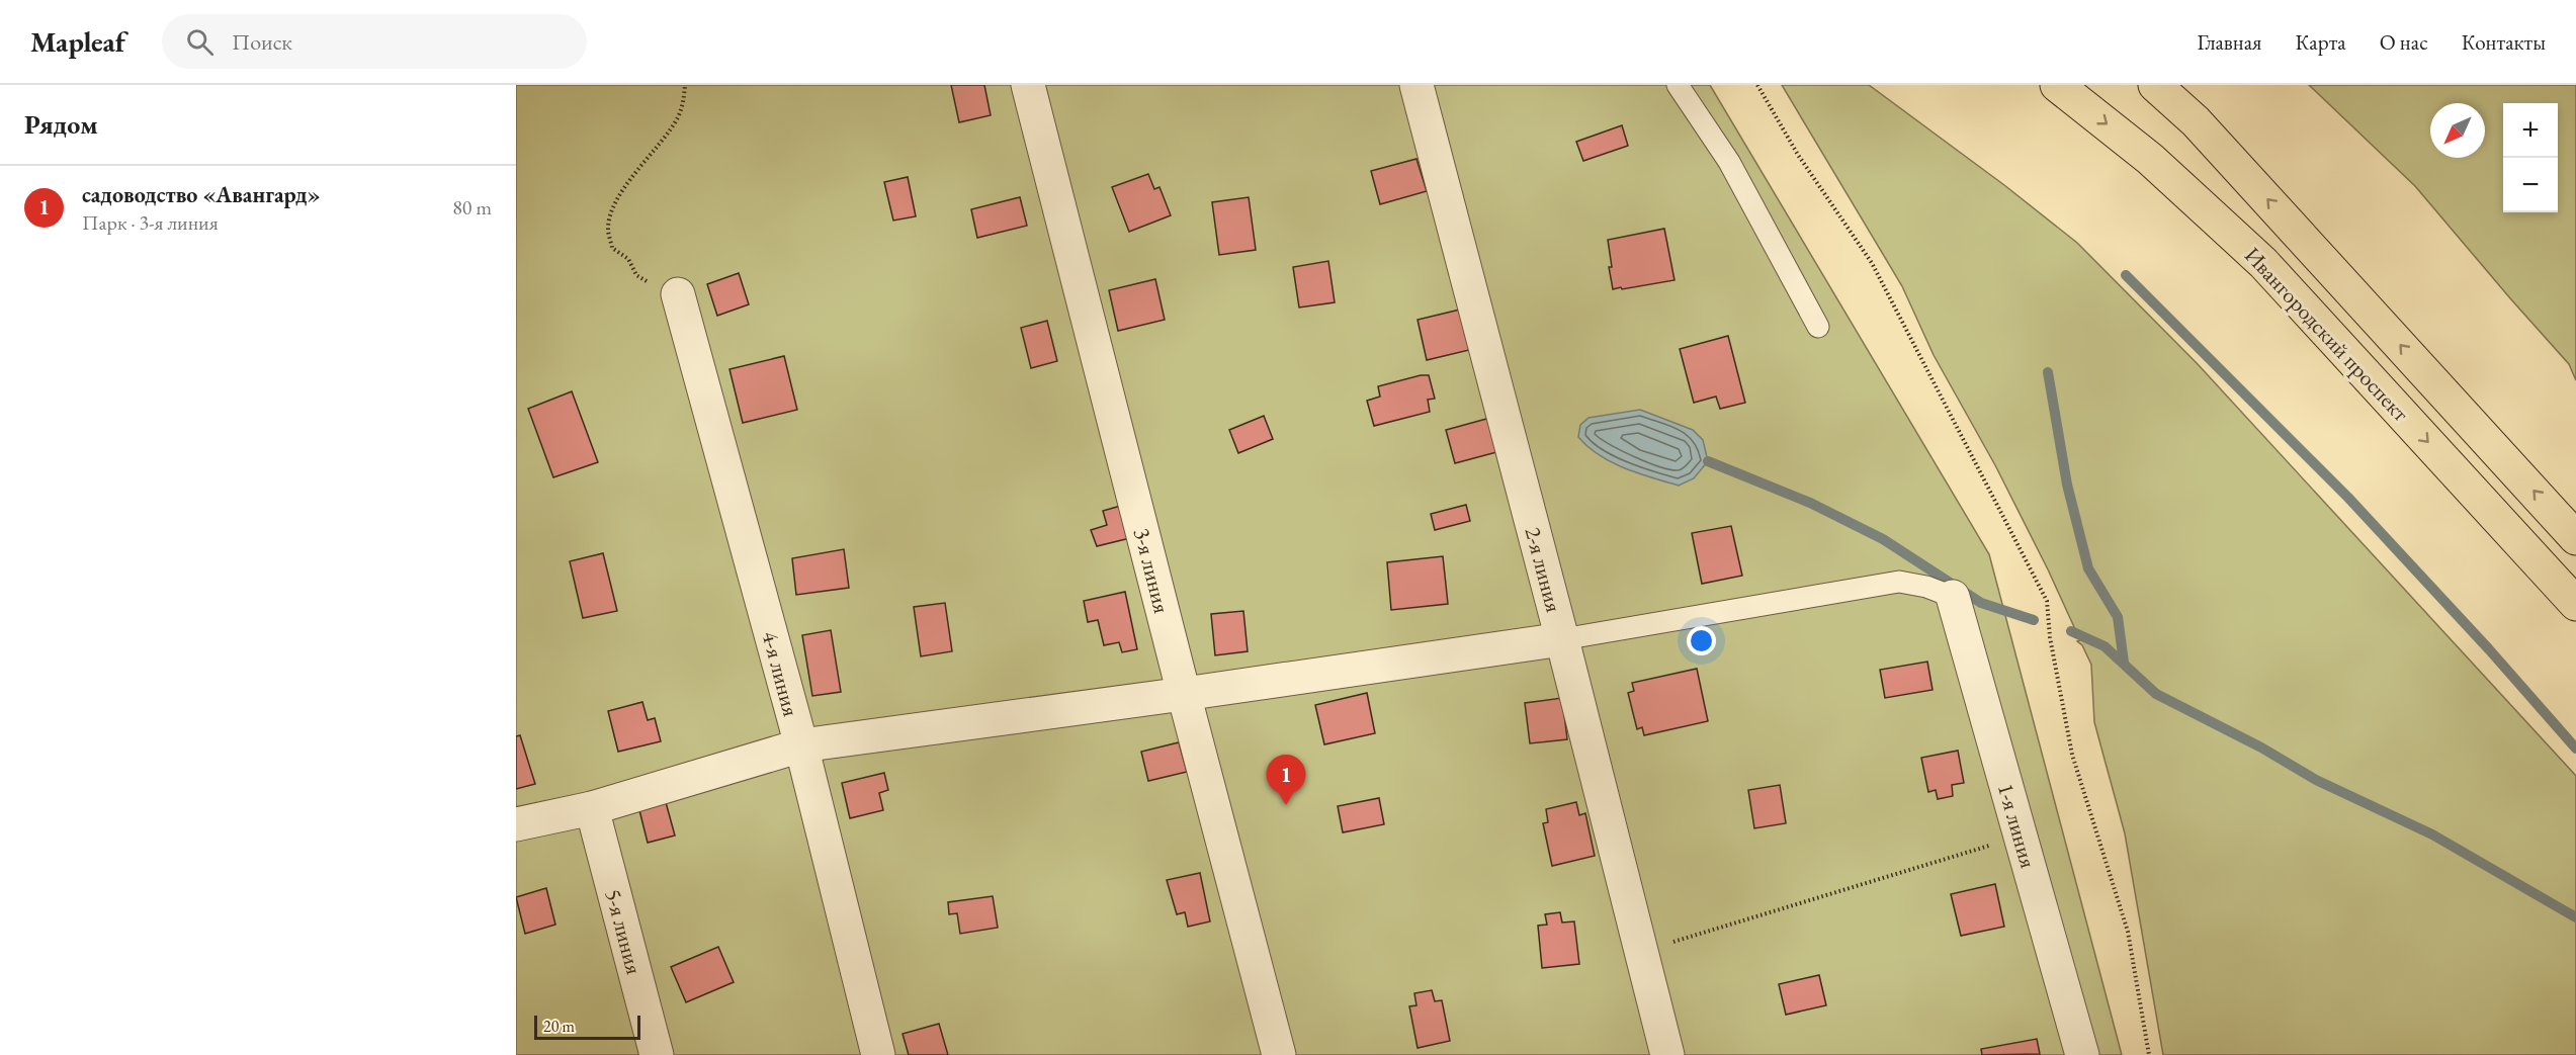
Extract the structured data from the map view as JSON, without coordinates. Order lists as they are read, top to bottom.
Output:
{
  "streets": {
    "highway": ["Ивангородский проспект"],
    "street": [
      "2-я линия",
      "3-я линия",
      "4-я линия",
      "1-я линия",
      "5-я линия"
    ]
  },
  "scale_bar": "20 m",
  "north": "bottom left",
  "page": {
    "header": "Mapleaf",
    "search": "Поиск",
    "nav": [
      "Главная",
      "Карта",
      "О нас",
      "Контакты"
    ],
    "heading": "Рядом",
    "map_buttons": ["+", "−"],
    "list": [
      {
        "mark": "1",
        "name": "садоводство «Авангард»",
        "note": "Парк · 3-я линия",
        "value": "80 m"
      }
    ],
    "pins": "1",
    "scale": "20 m"
  }
}
